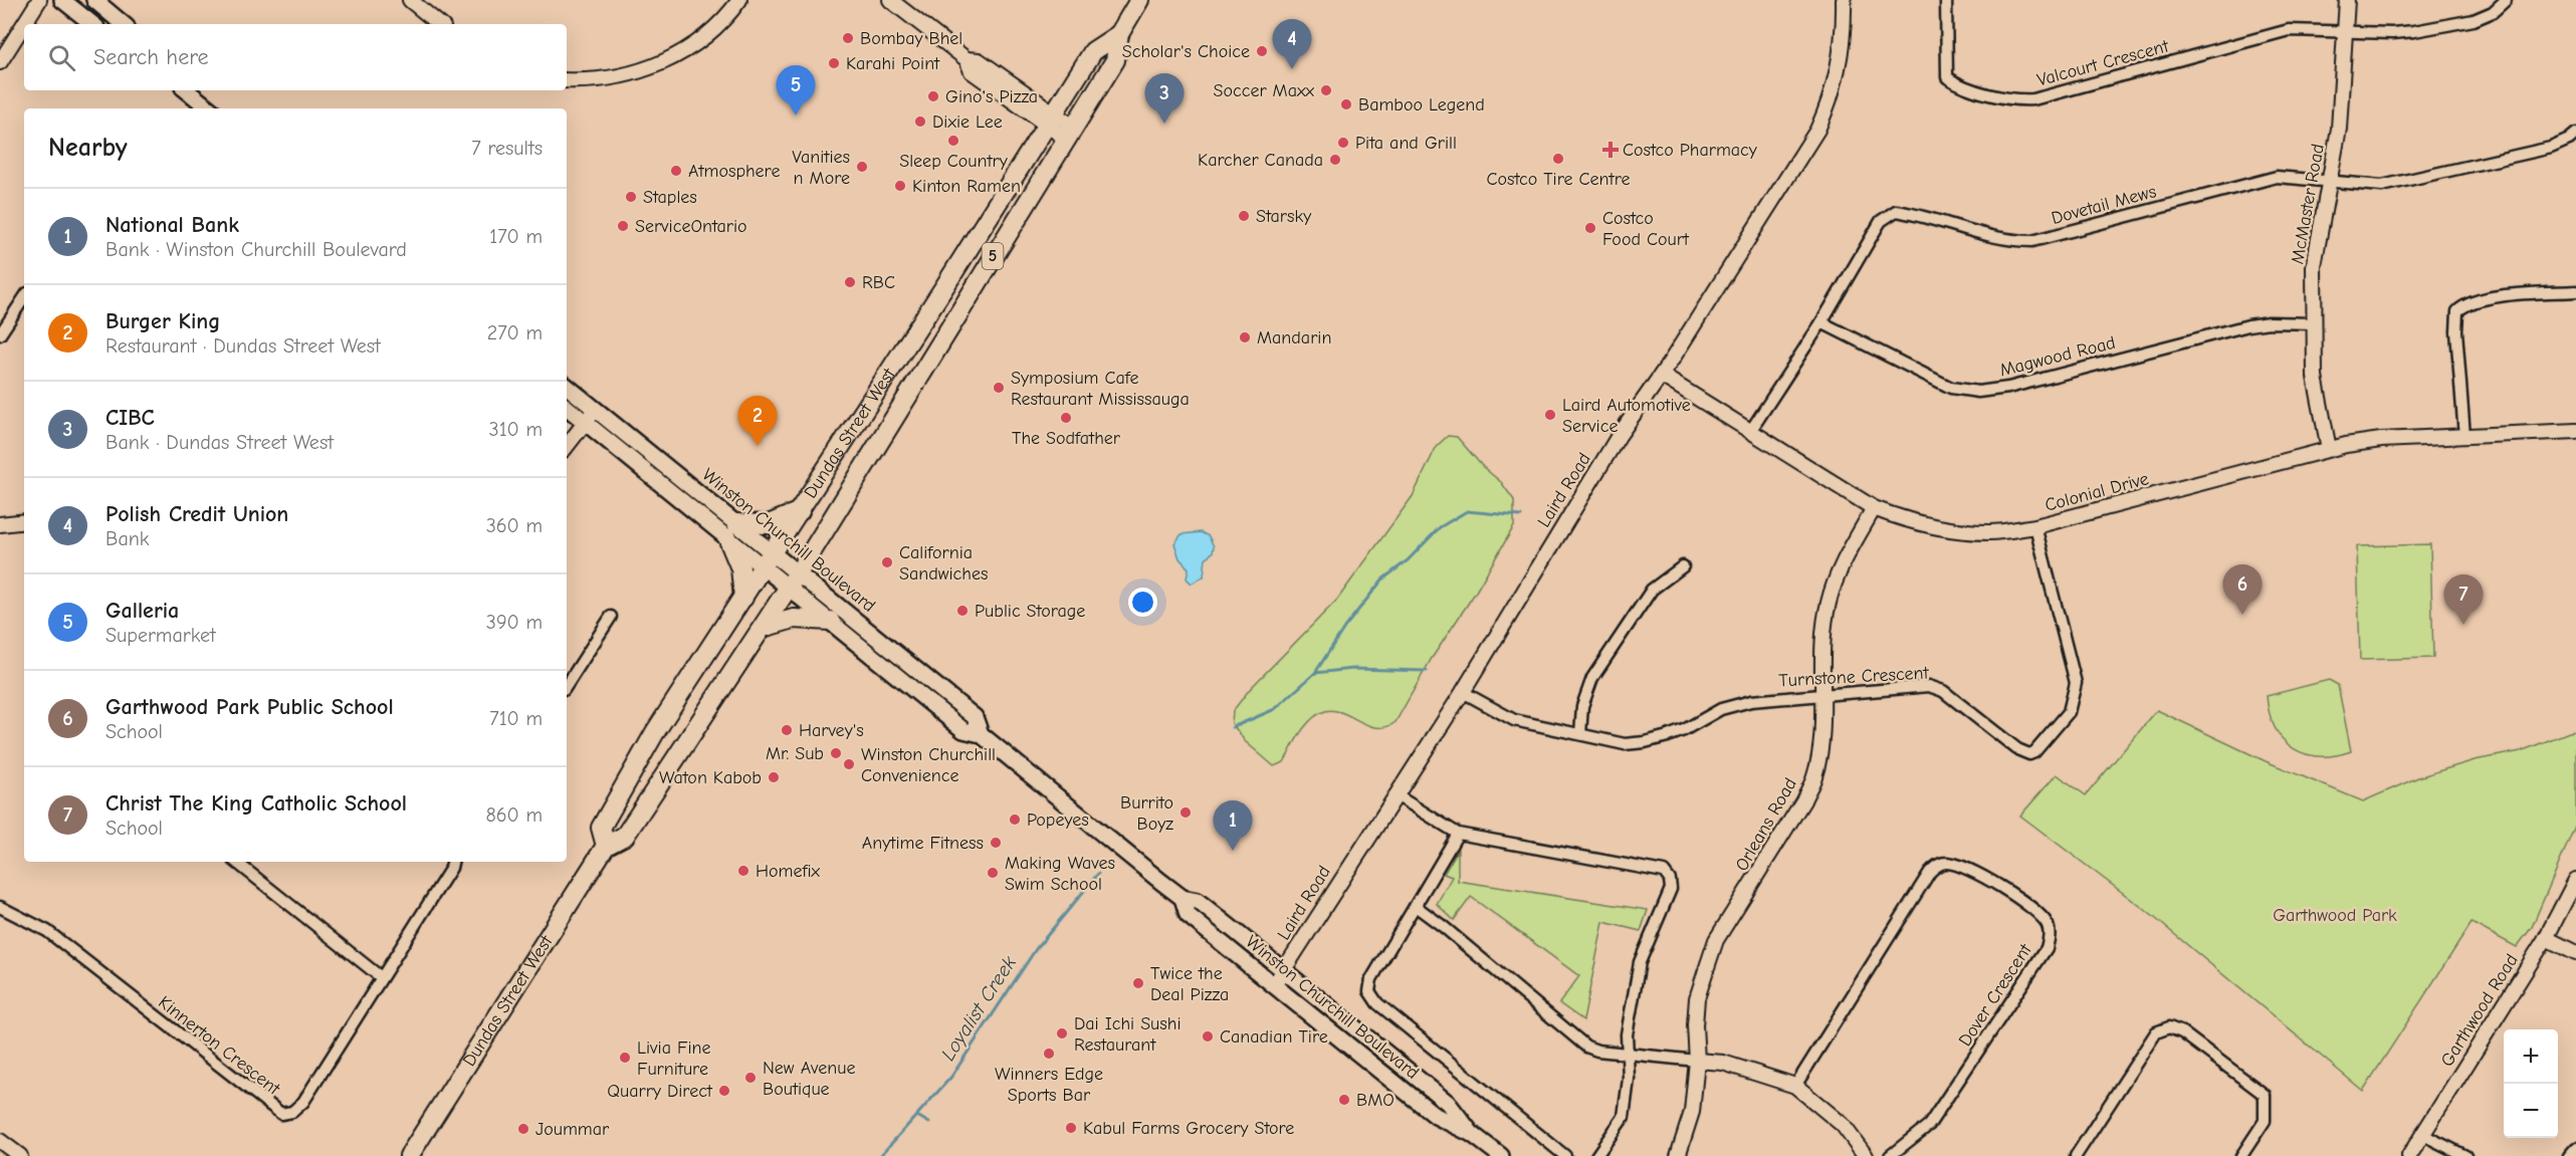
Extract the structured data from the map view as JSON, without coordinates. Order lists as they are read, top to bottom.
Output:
{
  "streets": {
    "main road": ["5", "Dundas Street West", "Winston Churchill Boulevard"],
    "street": [
      "Valcourt Crescent",
      "McMaster Road",
      "Dovetail Mews",
      "Magwood Road",
      "Laird Road",
      "Colonial Drive",
      "Turnstone Crescent",
      "Orleans Road",
      "Dover Crescent",
      "Garthwood Road",
      "Kinnerton Crescent"
    ]
  },
  "crossings": [
    ["Valcourt Crescent", "McMaster Road"],
    ["McMaster Road", "Dovetail Mews"],
    ["McMaster Road", "Magwood Road"],
    ["McMaster Road", "Colonial Drive"],
    ["Dovetail Mews", "Magwood Road"],
    ["Dovetail Mews", "Colonial Drive"],
    ["Dundas Street West", "Winston Churchill Boulevard"],
    ["Laird Road", "Colonial Drive"],
    ["Laird Road", "Winston Churchill Boulevard"],
    ["Laird Road", "Turnstone Crescent"],
    ["Colonial Drive", "Turnstone Crescent"],
    ["Colonial Drive", "Orleans Road"],
    ["Turnstone Crescent", "Orleans Road"]
  ],
  "water": ["Loyalist Creek"],
  "parks": ["Garthwood Park"],
  "places": {
    "other": [
      "Bombay Bhel",
      "Scholar's Choice",
      "Karahi Point",
      "Soccer Maxx",
      "Gino's Pizza",
      "Bamboo Legend",
      "Dixie Lee",
      "Sleep Country",
      "Pita and Grill",
      "Costco Tire Centre",
      "Karcher Canada",
      "Vanities n More",
      "Atmosphere",
      "Kinton Ramen",
      "Staples",
      "Starsky",
      "ServiceOntario",
      "Costco Food Court",
      "RBC",
      "Mandarin",
      "Symposium Cafe Restaurant Mississauga",
      "Laird Automotive Service",
      "The Sodfather",
      "California Sandwiches",
      "Public Storage",
      "Harvey's",
      "Mr. Sub",
      "Winston Churchill Convenience",
      "Waton Kabob",
      "Burrito Boyz",
      "Popeyes",
      "Anytime Fitness",
      "Homefix",
      "Making Waves Swim School",
      "Twice the Deal Pizza",
      "Dai Ichi Sushi Restaurant",
      "Canadian Tire",
      "Winners Edge Sports Bar",
      "Livia Fine Furniture",
      "New Avenue Boutique",
      "Quarry Direct",
      "BMO",
      "Kabul Farms Grocery Store",
      "Joummar"
    ],
    "health": ["Costco Pharmacy"]
  },
  "page": {
    "pins": [
      "4",
      "5",
      "3",
      "2",
      "6",
      "7",
      "1"
    ],
    "search": "Search here",
    "heading": ["Nearby", "7 results"],
    "list": [
      {
        "mark": "1",
        "name": "National Bank",
        "note": "Bank · Winston Churchill Boulevard",
        "value": "170 m"
      },
      {
        "mark": "2",
        "name": "Burger King",
        "note": "Restaurant · Dundas Street West",
        "value": "270 m"
      },
      {
        "mark": "3",
        "name": "CIBC",
        "note": "Bank · Dundas Street West",
        "value": "310 m"
      },
      {
        "mark": "4",
        "name": "Polish Credit Union",
        "note": "Bank",
        "value": "360 m"
      },
      {
        "mark": "5",
        "name": "Galleria",
        "note": "Supermarket",
        "value": "390 m"
      },
      {
        "mark": "6",
        "name": "Garthwood Park Public School",
        "note": "School",
        "value": "710 m"
      },
      {
        "mark": "7",
        "name": "Christ The King Catholic School",
        "note": "School",
        "value": "860 m"
      }
    ],
    "map_buttons": ["+", "−"]
  }
}
